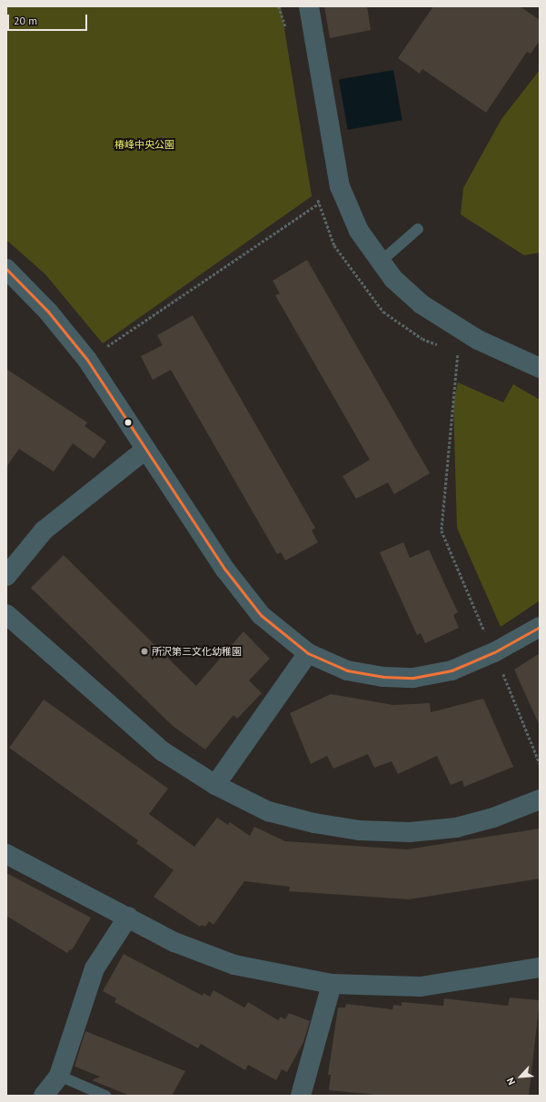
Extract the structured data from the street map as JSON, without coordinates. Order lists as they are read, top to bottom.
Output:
{
  "parks": ["椿峰中央公園"],
  "places": ["所沢第三文化幼稚園"],
  "scale_bar": "20 m",
  "north": "bottom left"
}
